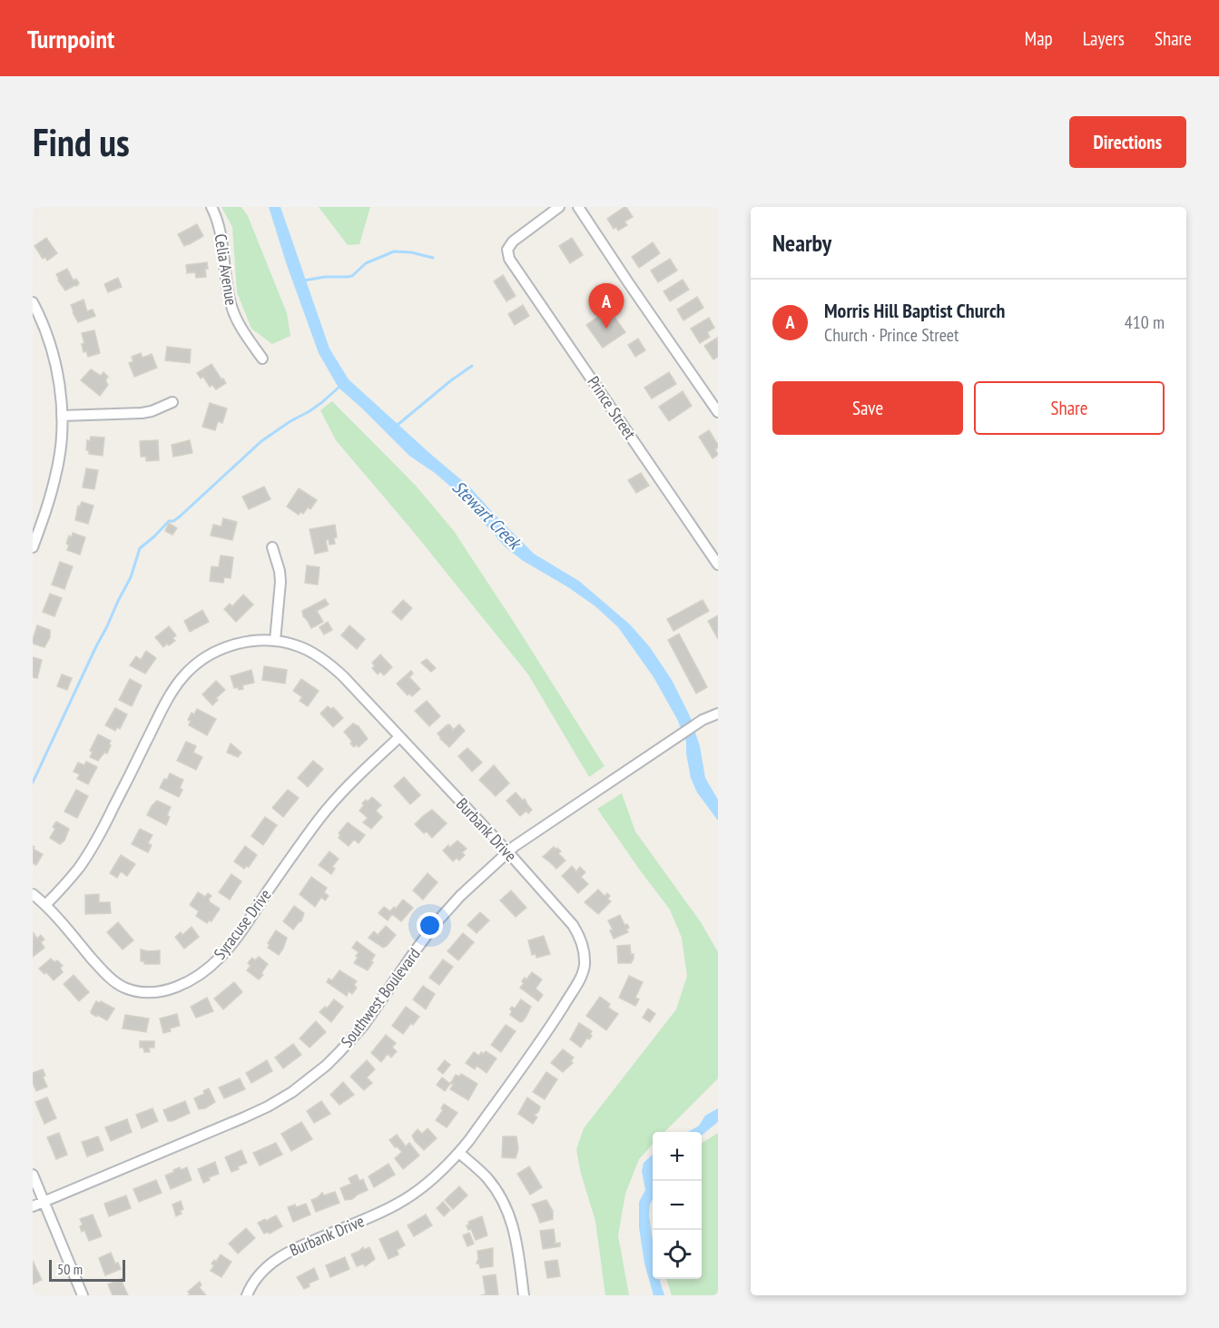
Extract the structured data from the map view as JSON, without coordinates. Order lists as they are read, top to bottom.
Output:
{
  "streets": {
    "street": [
      "Celia Avenue",
      "Prince Street",
      "Burbank Drive",
      "Syracuse Drive",
      "Southwest Boulevard"
    ]
  },
  "crossings": [
    ["Burbank Drive", "Syracuse Drive"],
    ["Burbank Drive", "Southwest Boulevard"]
  ],
  "water": ["Stewart Creek"],
  "scale_bar": "50 m",
  "page": {
    "header": "Turnpoint",
    "nav": ["Map", "Layers", "Share"],
    "buttons": [
      "Directions",
      ["Save", "Share"]
    ],
    "title": "Find us",
    "heading": "Nearby",
    "list": [
      {
        "mark": "A",
        "name": "Morris Hill Baptist Church",
        "note": "Church · Prince Street",
        "value": "410 m"
      }
    ],
    "pins": "A",
    "map_buttons": ["+", "−"],
    "scale": "50 m"
  }
}
